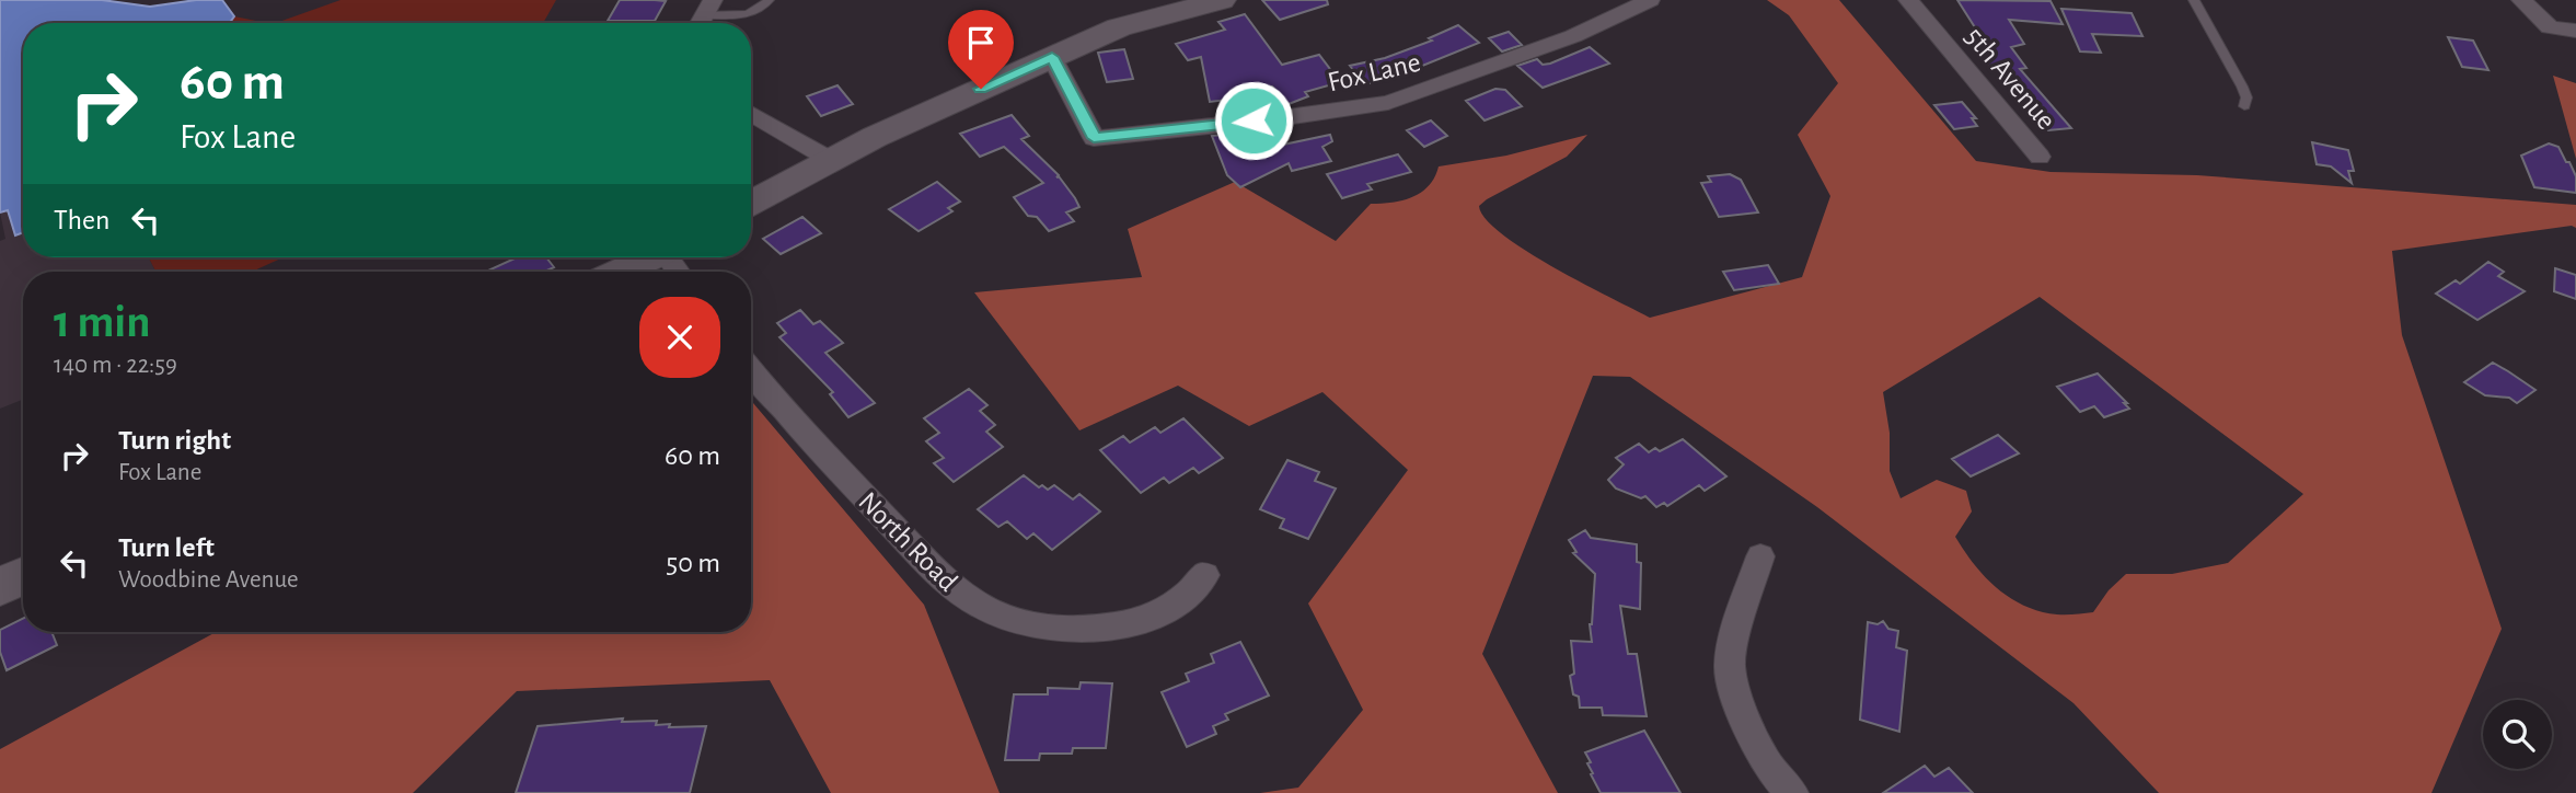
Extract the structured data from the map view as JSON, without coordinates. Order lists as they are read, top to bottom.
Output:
{
  "streets": {
    "street": ["Fox Lane", "5th Avenue", "North Road"]
  },
  "page": {
    "turn": ["60 m", "Fox Lane"],
    "then": "Then",
    "heading": ["1 min", "140 m · 22:59"],
    "list": [
      {
        "name": "Turn right",
        "note": "Fox Lane",
        "value": "60 m"
      },
      {
        "name": "Turn left",
        "note": "Woodbine Avenue",
        "value": "50 m"
      }
    ]
  }
}
